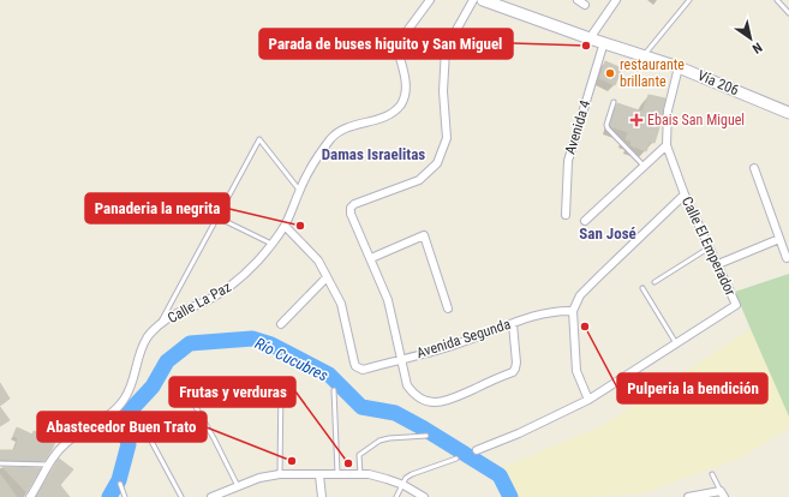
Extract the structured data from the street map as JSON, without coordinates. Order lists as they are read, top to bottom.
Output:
{
  "streets": {
    "main road": ["Vía 206"],
    "street": [
      "Avenida 4",
      "Calle El Emperador",
      "Calle La Paz",
      "Avenida Segunda"
    ]
  },
  "crossings": [
    ["Vía 206", "Avenida 4"],
    ["Vía 206", "Calle El Emperador"]
  ],
  "districts": ["Damas Israelitas", "San José"],
  "water": ["Río Cucubres"],
  "places": {
    "other": [
      "Parada de buses higuito y San Miguel",
      "restaurante brillante",
      "Panaderia la negrita",
      "Pulperia la bendición",
      "Abastecedor Buen Trato",
      "Frutas y verduras"
    ],
    "health": ["Ebais San Miguel"]
  },
  "north": "bottom right"
}
